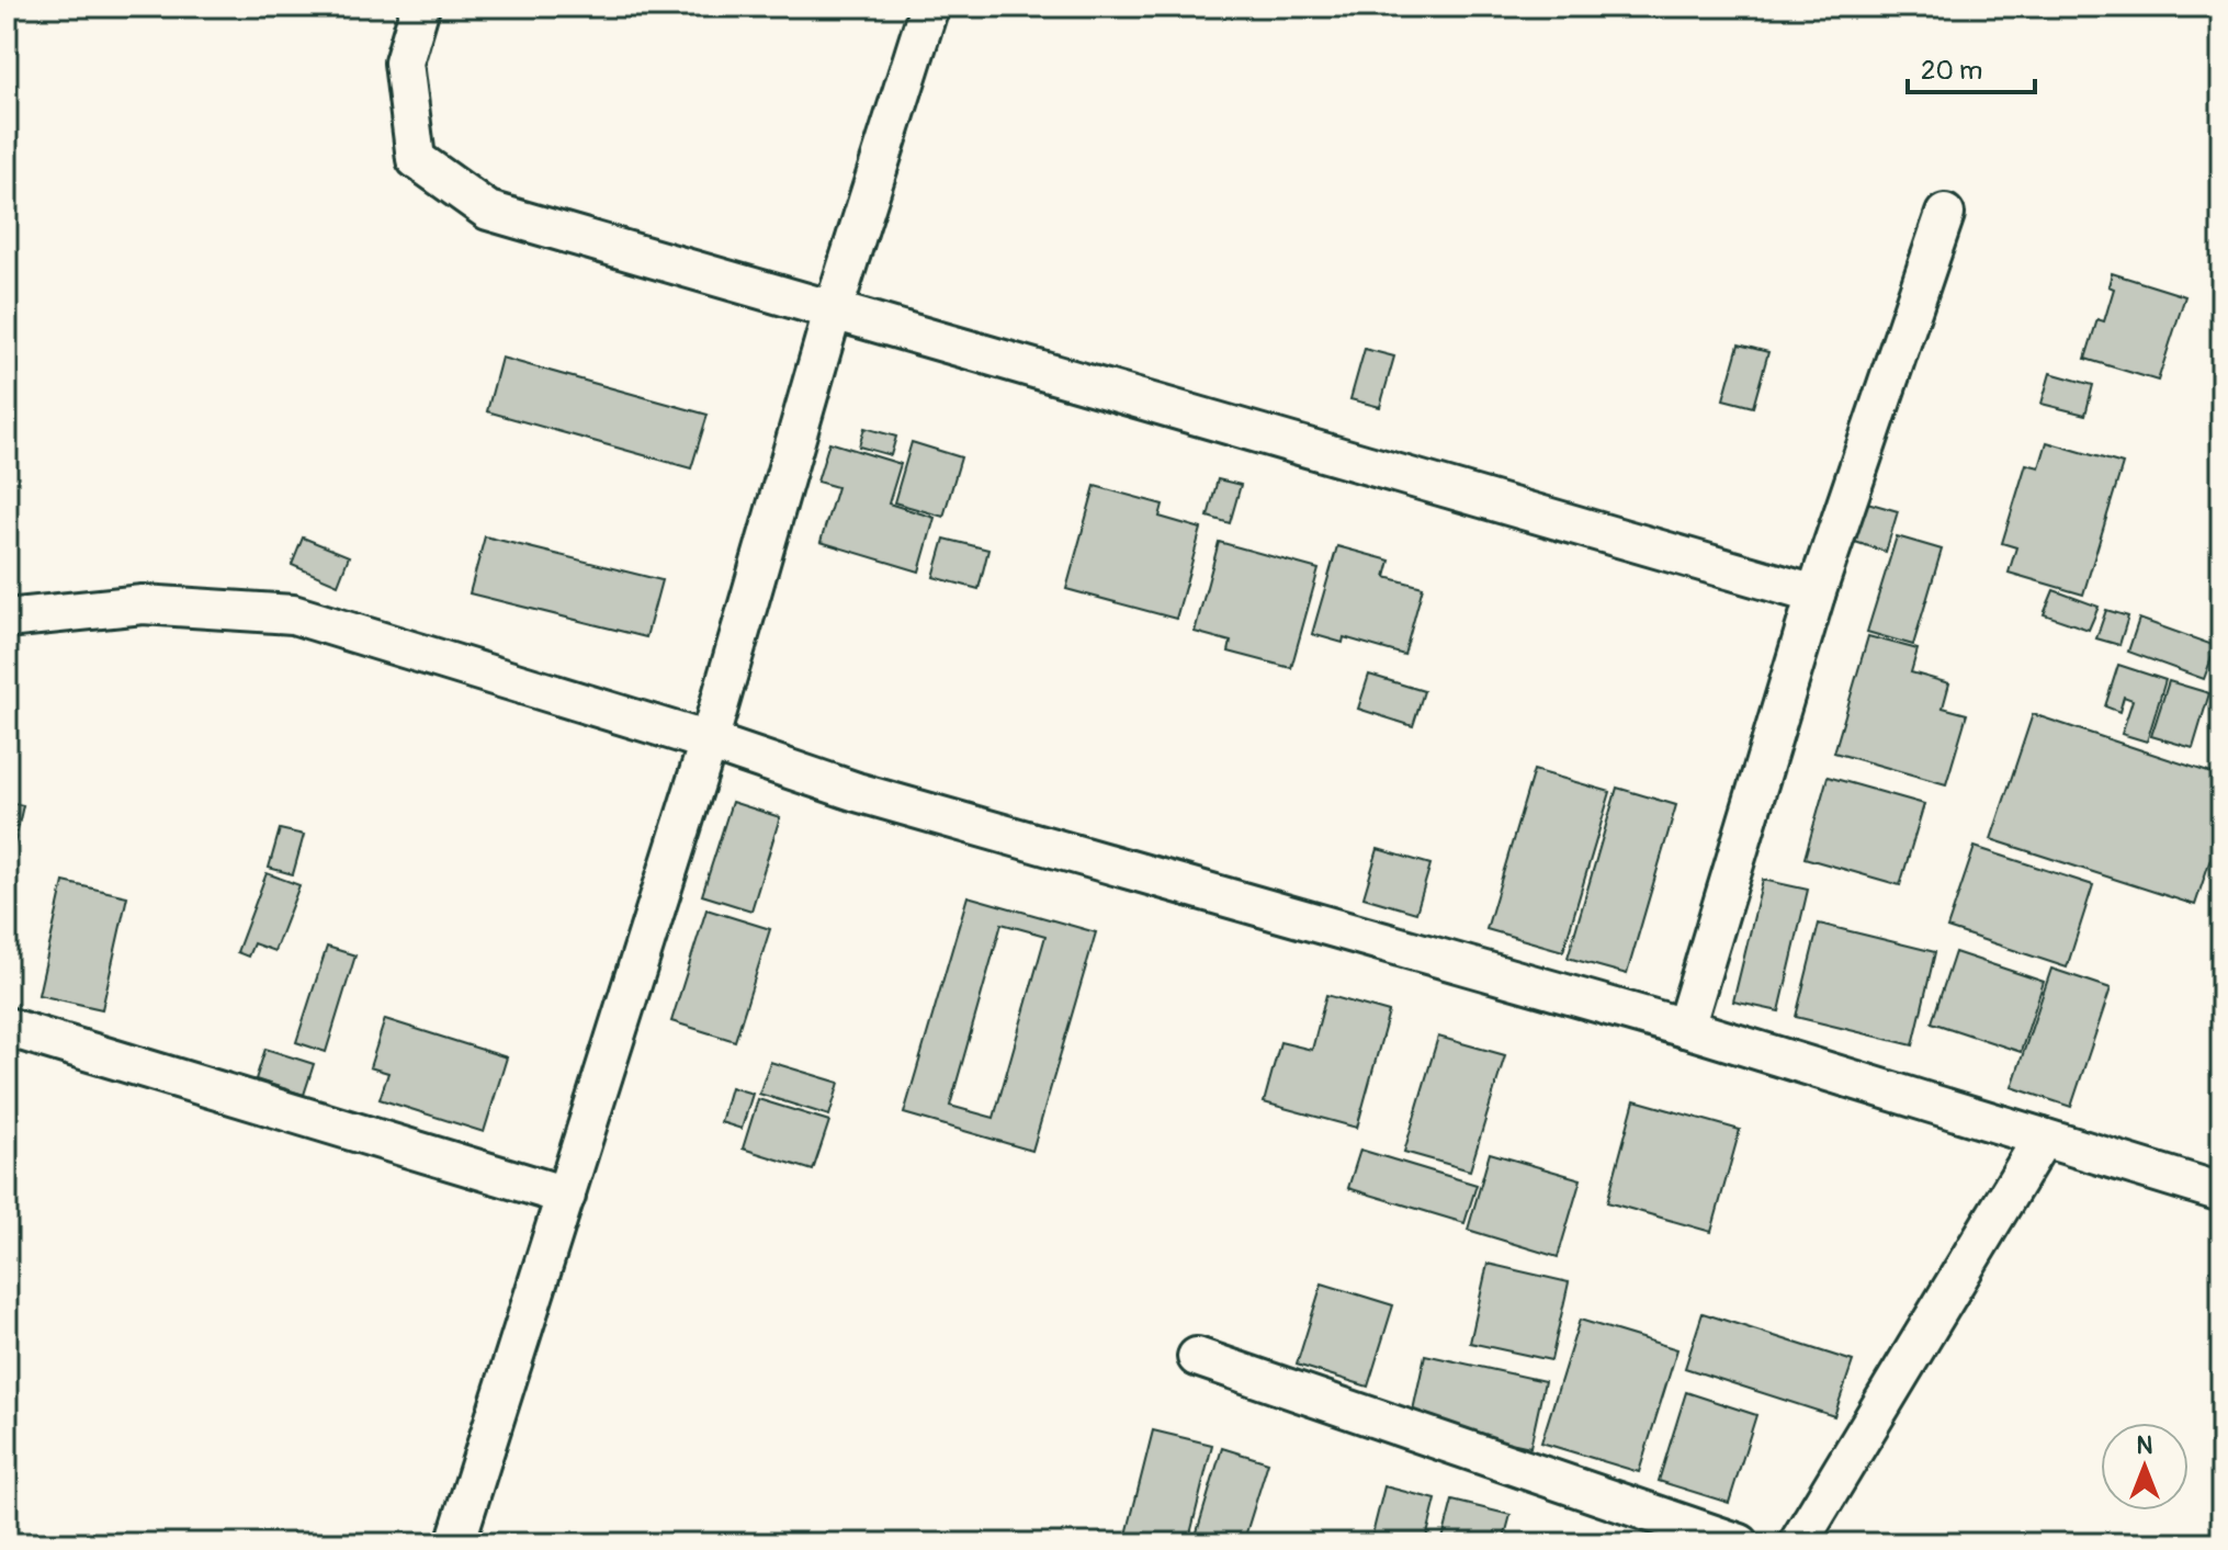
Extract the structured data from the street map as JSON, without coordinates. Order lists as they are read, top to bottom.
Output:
{
  "scale_bar": "20 m",
  "north": "top"
}
